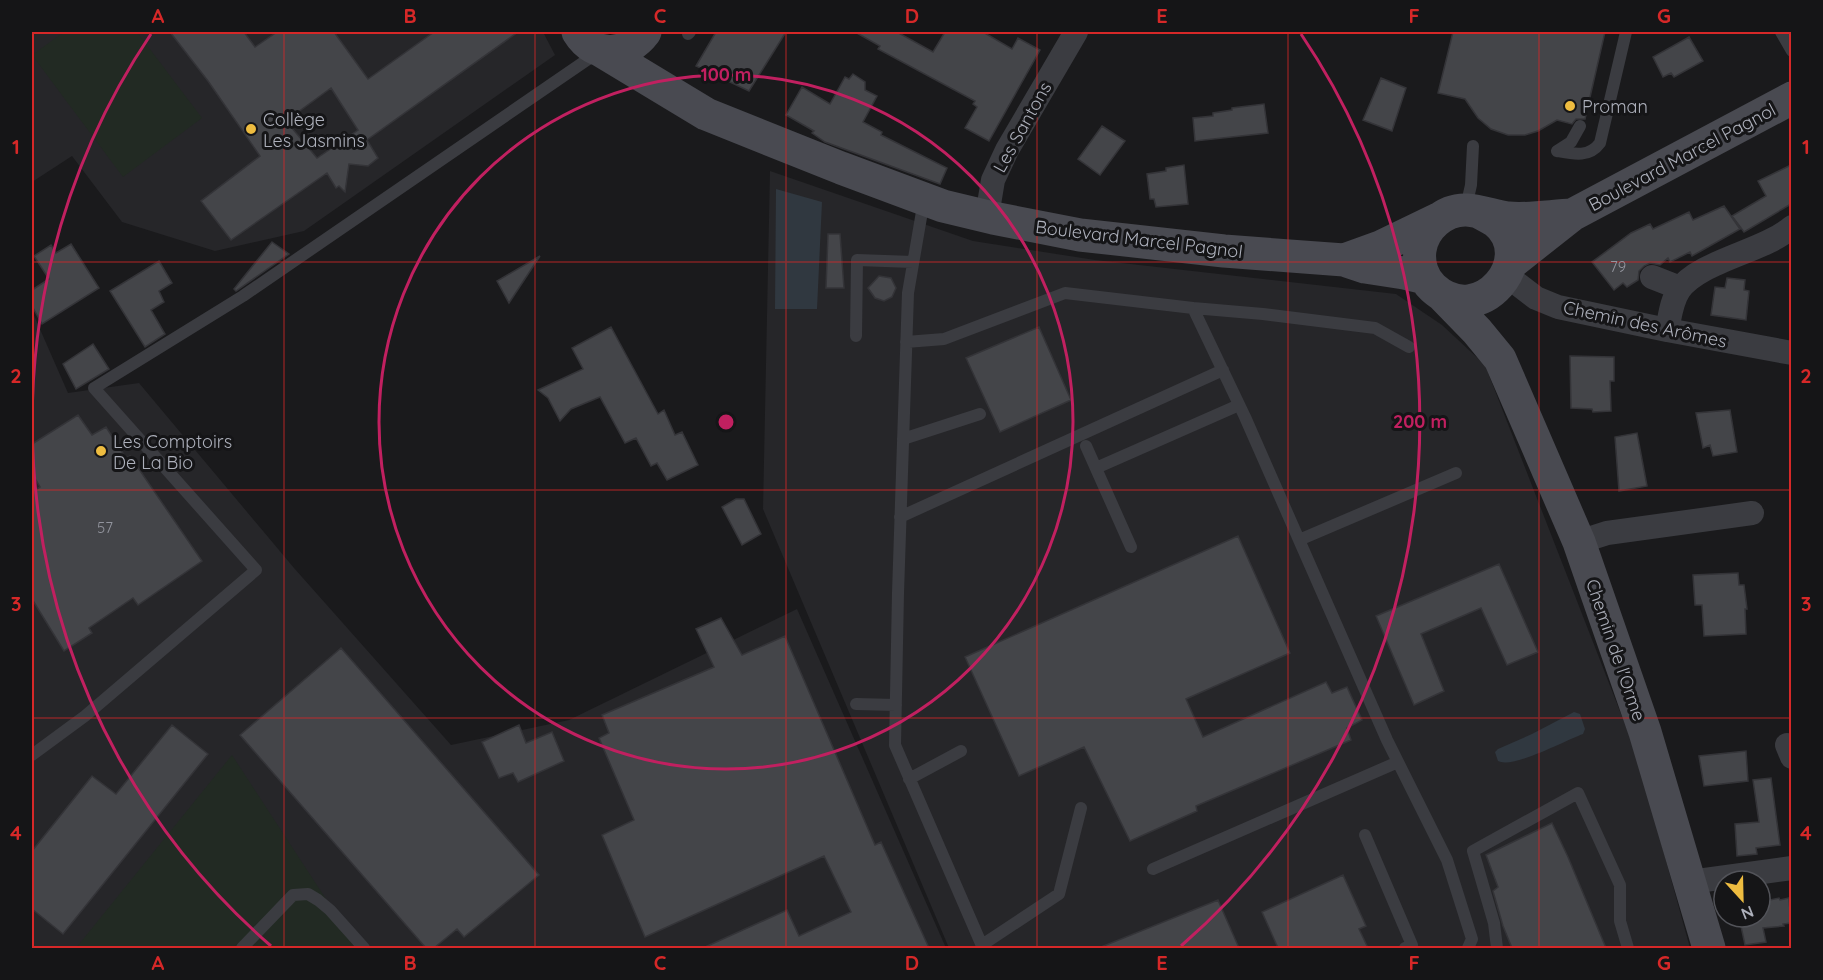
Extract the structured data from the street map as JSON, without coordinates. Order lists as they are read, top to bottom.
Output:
{
  "streets": {
    "street": [
      "Les Santons",
      "Boulevard Marcel Pagnol",
      "Chemin des Arômes",
      "Chemin de l'Orme"
    ]
  },
  "crossings": [
    ["Les Santons", "Boulevard Marcel Pagnol"],
    ["Boulevard Marcel Pagnol", "Chemin des Arômes"],
    ["Boulevard Marcel Pagnol", "Chemin de l'Orme"],
    ["Chemin des Arômes", "Chemin de l'Orme"]
  ],
  "places": ["Proman", "Collège Les Jasmins", "Les Comptoirs De La Bio"],
  "house_numbers": ["79", "57"],
  "north": "bottom",
  "grid": {
    "columns": [
      "A",
      "B",
      "C",
      "D",
      "E",
      "F",
      "G"
    ],
    "rows": [
      "1",
      "2",
      "3",
      "4"
    ]
  },
  "rings": ["100 m", "200 m"]
}
